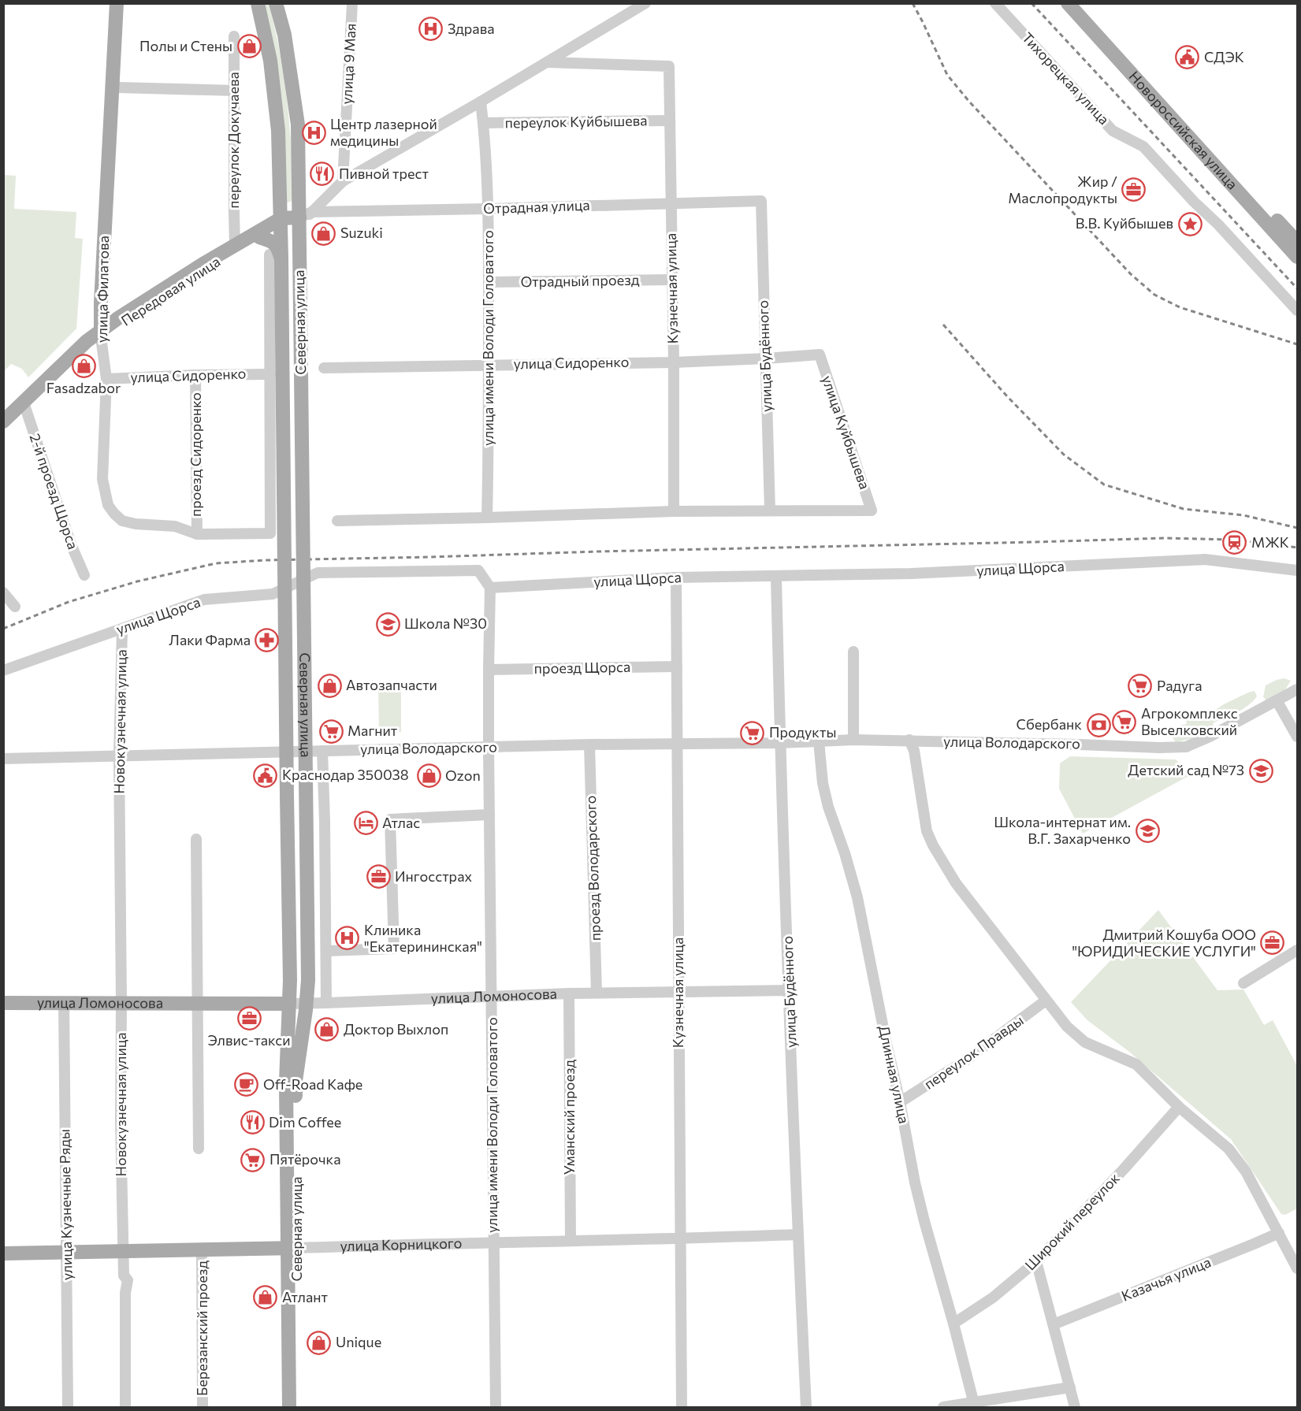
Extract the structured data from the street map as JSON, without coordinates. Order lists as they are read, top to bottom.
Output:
{
  "streets": {
    "main road": [
      "Новороссийская улица",
      "улица Филатова",
      "Передовая улица",
      "Северная улица",
      "улица Ломоносова",
      "улица Корницкого"
    ],
    "street": [
      "улица 9 Мая",
      "Тихорецкая улица",
      "переулок Куйбышева",
      "переулок Докучаева",
      "Отрадная улица",
      "Отрадный проезд",
      "Кузнечная улица",
      "улица имени Володи Головатого",
      "улица Будённого",
      "улица Сидоренко",
      "улица Куйбышева",
      "проезд Сидоренко",
      "2-й проезд Щорса",
      "улица Щорса",
      "проезд Щорса",
      "Новокузнечная улица",
      "улица Володарского",
      "проезд Володарского",
      "переулок Правды",
      "Длинная улица",
      "Уманский проезд",
      "улица Кузнечные Ряды",
      "Широкий переулок",
      "Казачья улица",
      "Березанский проезд"
    ]
  },
  "crossings": [
    ["переулок Куйбышева", "Кузнечная улица"],
    ["переулок Куйбышева", "улица имени Володи Головатого"],
    ["переулок Докучаева", "Передовая улица"],
    ["Отрадная улица", "Кузнечная улица"],
    ["Отрадная улица", "Передовая улица"],
    ["Отрадная улица", "Северная улица"],
    ["Отрадная улица", "улица имени Володи Головатого"],
    ["Отрадная улица", "улица Будённого"],
    ["Отрадный проезд", "Кузнечная улица"],
    ["Отрадный проезд", "улица имени Володи Головатого"],
    ["Кузнечная улица", "улица Сидоренко"],
    ["Кузнечная улица", "улица Щорса"],
    ["Кузнечная улица", "проезд Щорса"],
    ["Кузнечная улица", "улица Володарского"],
    ["Кузнечная улица", "улица Ломоносова"],
    ["Кузнечная улица", "улица Корницкого"],
    ["улица Филатова", "Передовая улица"],
    ["улица Филатова", "улица Сидоренко"],
    ["улица Филатова", "проезд Сидоренко"],
    ["Передовая улица", "Северная улица"],
    ["Передовая улица", "2-й проезд Щорса"],
    ["Северная улица", "улица Ломоносова"],
    ["Северная улица", "улица Корницкого"],
    ["улица имени Володи Головатого", "улица Сидоренко"],
    ["улица имени Володи Головатого", "улица Щорса"],
    ["улица имени Володи Головатого", "проезд Щорса"],
    ["улица имени Володи Головатого", "улица Володарского"],
    ["улица имени Володи Головатого", "улица Ломоносова"],
    ["улица имени Володи Головатого", "улица Корницкого"],
    ["улица Будённого", "улица Сидоренко"],
    ["улица Будённого", "улица Куйбышева"],
    ["улица Будённого", "улица Щорса"],
    ["улица Будённого", "улица Володарского"],
    ["улица Будённого", "улица Ломоносова"],
    ["улица Будённого", "улица Корницкого"],
    ["улица Сидоренко", "улица Куйбышева"],
    ["улица Сидоренко", "проезд Сидоренко"],
    ["улица Щорса", "Новокузнечная улица"],
    ["Новокузнечная улица", "улица Володарского"],
    ["Новокузнечная улица", "улица Ломоносова"],
    ["Новокузнечная улица", "улица Корницкого"],
    ["улица Володарского", "проезд Володарского"],
    ["улица Володарского", "Длинная улица"],
    ["проезд Володарского", "улица Ломоносова"],
    ["улица Ломоносова", "Уманский проезд"],
    ["улица Ломоносова", "улица Кузнечные Ряды"],
    ["переулок Правды", "Длинная улица"],
    ["Длинная улица", "Широкий переулок"],
    ["Уманский проезд", "улица Корницкого"],
    ["улица Кузнечные Ряды", "улица Корницкого"],
    ["улица Корницкого", "Березанский проезд"]
  ],
  "places": {
    "hospital": ["Здрава", "Центр лазерной медицины", "Клиника \"Екатерининская\""],
    "shop": [
      "Полы и Стены",
      "Suzuki",
      "Fasadzabor",
      "Автозапчасти",
      "Ozon",
      "Доктор Выхлоп",
      "Атлант",
      "Unique"
    ],
    "public building": ["СДЭК", "Краснодар 350038"],
    "restaurant": ["Пивной трест", "Dim Coffee"],
    "office": [
      "Жир / Маслопродукты",
      "Ингосстрах",
      "Дмитрий Кошуба ООО \"ЮРИДИЧЕСКИЕ УСЛУГИ\"",
      "Элвис-такси"
    ],
    "place": ["В.В. Куйбышев"],
    "station": ["МЖК"],
    "school or university": ["Школа №30", "Детский сад №73", "Школа-интернат им. В.Г. Захарченко"],
    "pharmacy": ["Лаки Фарма"],
    "supermarket": [
      "Радуга",
      "Агрокомплекс Выселковский",
      "Магнит",
      "Продукты",
      "Пятёрочка"
    ],
    "bank": ["Сбербанк"],
    "hotel": ["Атлас"],
    "cafe": ["Off-Road Кафе"]
  }
}
